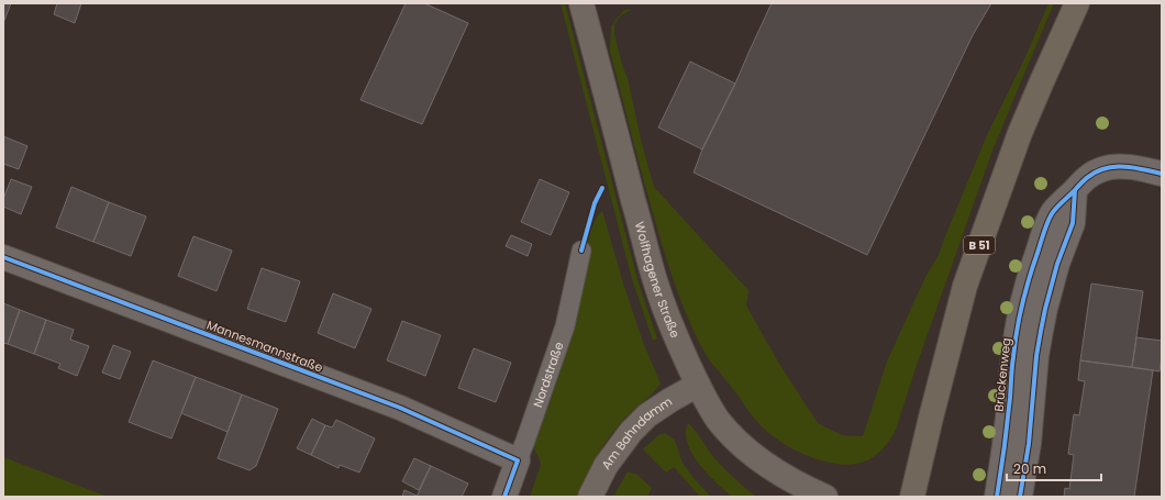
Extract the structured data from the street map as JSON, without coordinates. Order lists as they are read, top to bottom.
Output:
{
  "streets": {
    "main road": ["B 51", "Wolfhagener Straße", "Am Bahndamm"],
    "street": ["Mannesmannstraße", "Nordstraße", "Brückenweg"]
  },
  "crossings": [
    ["Wolfhagener Straße", "Am Bahndamm"],
    ["Mannesmannstraße", "Nordstraße"]
  ],
  "scale_bar": "20 m"
}
